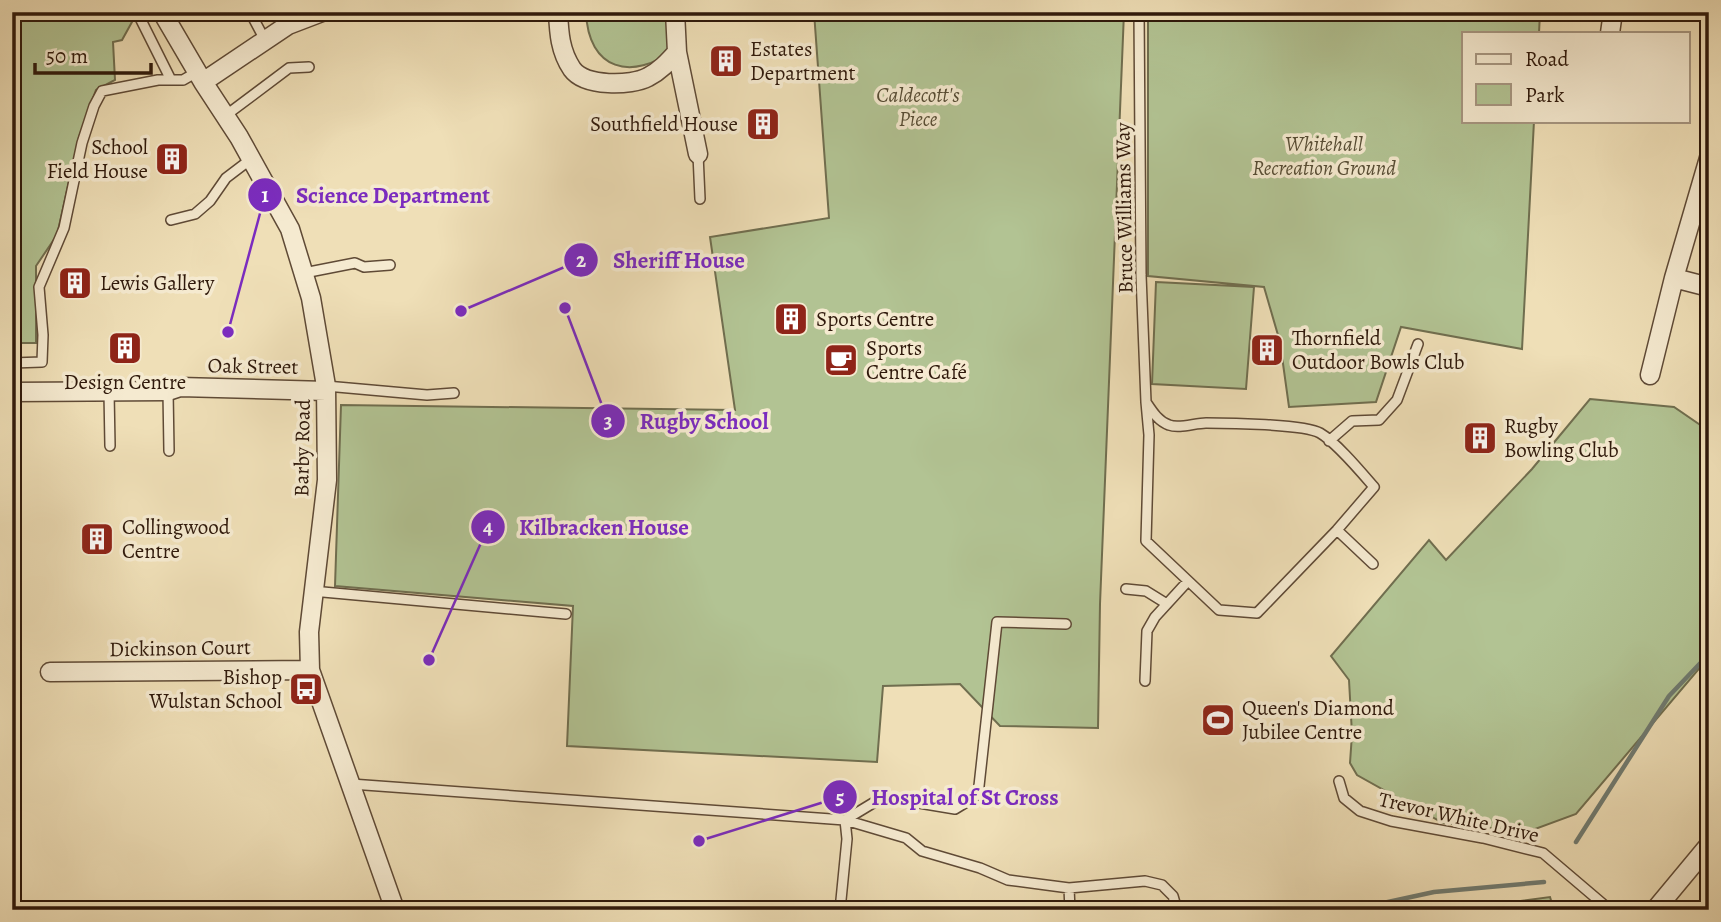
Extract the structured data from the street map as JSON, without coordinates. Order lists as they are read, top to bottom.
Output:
{
  "streets": {
    "street": ["Oak Street", "Barby Road", "Dickinson Court"],
    "lane": ["Bruce Williams Way", "Trevor White Drive"]
  },
  "crossings": [
    ["Oak Street", "Barby Road"],
    ["Barby Road", "Dickinson Court"]
  ],
  "parks": ["Caldecott's Piece", "Whitehall Recreation Ground"],
  "places": {
    "building": [
      "Estates Department",
      "Southfield House",
      "School Field House",
      "Lewis Gallery",
      "Sports Centre",
      "Design Centre",
      "Thornfield Outdoor Bowls Club",
      "Rugby Bowling Club",
      "Collingwood Centre"
    ],
    "other": [
      "Rugby School",
      "Sheriff House",
      "Science Department",
      "Kilbracken House",
      "Hospital of St Cross"
    ],
    "cafe": ["Sports Centre Café"],
    "bus stop": ["Bishop Wulstan School"],
    "sports": ["Queen's Diamond Jubilee Centre"]
  },
  "legend": ["Road", "Park"],
  "scale_bar": "50 m"
}
